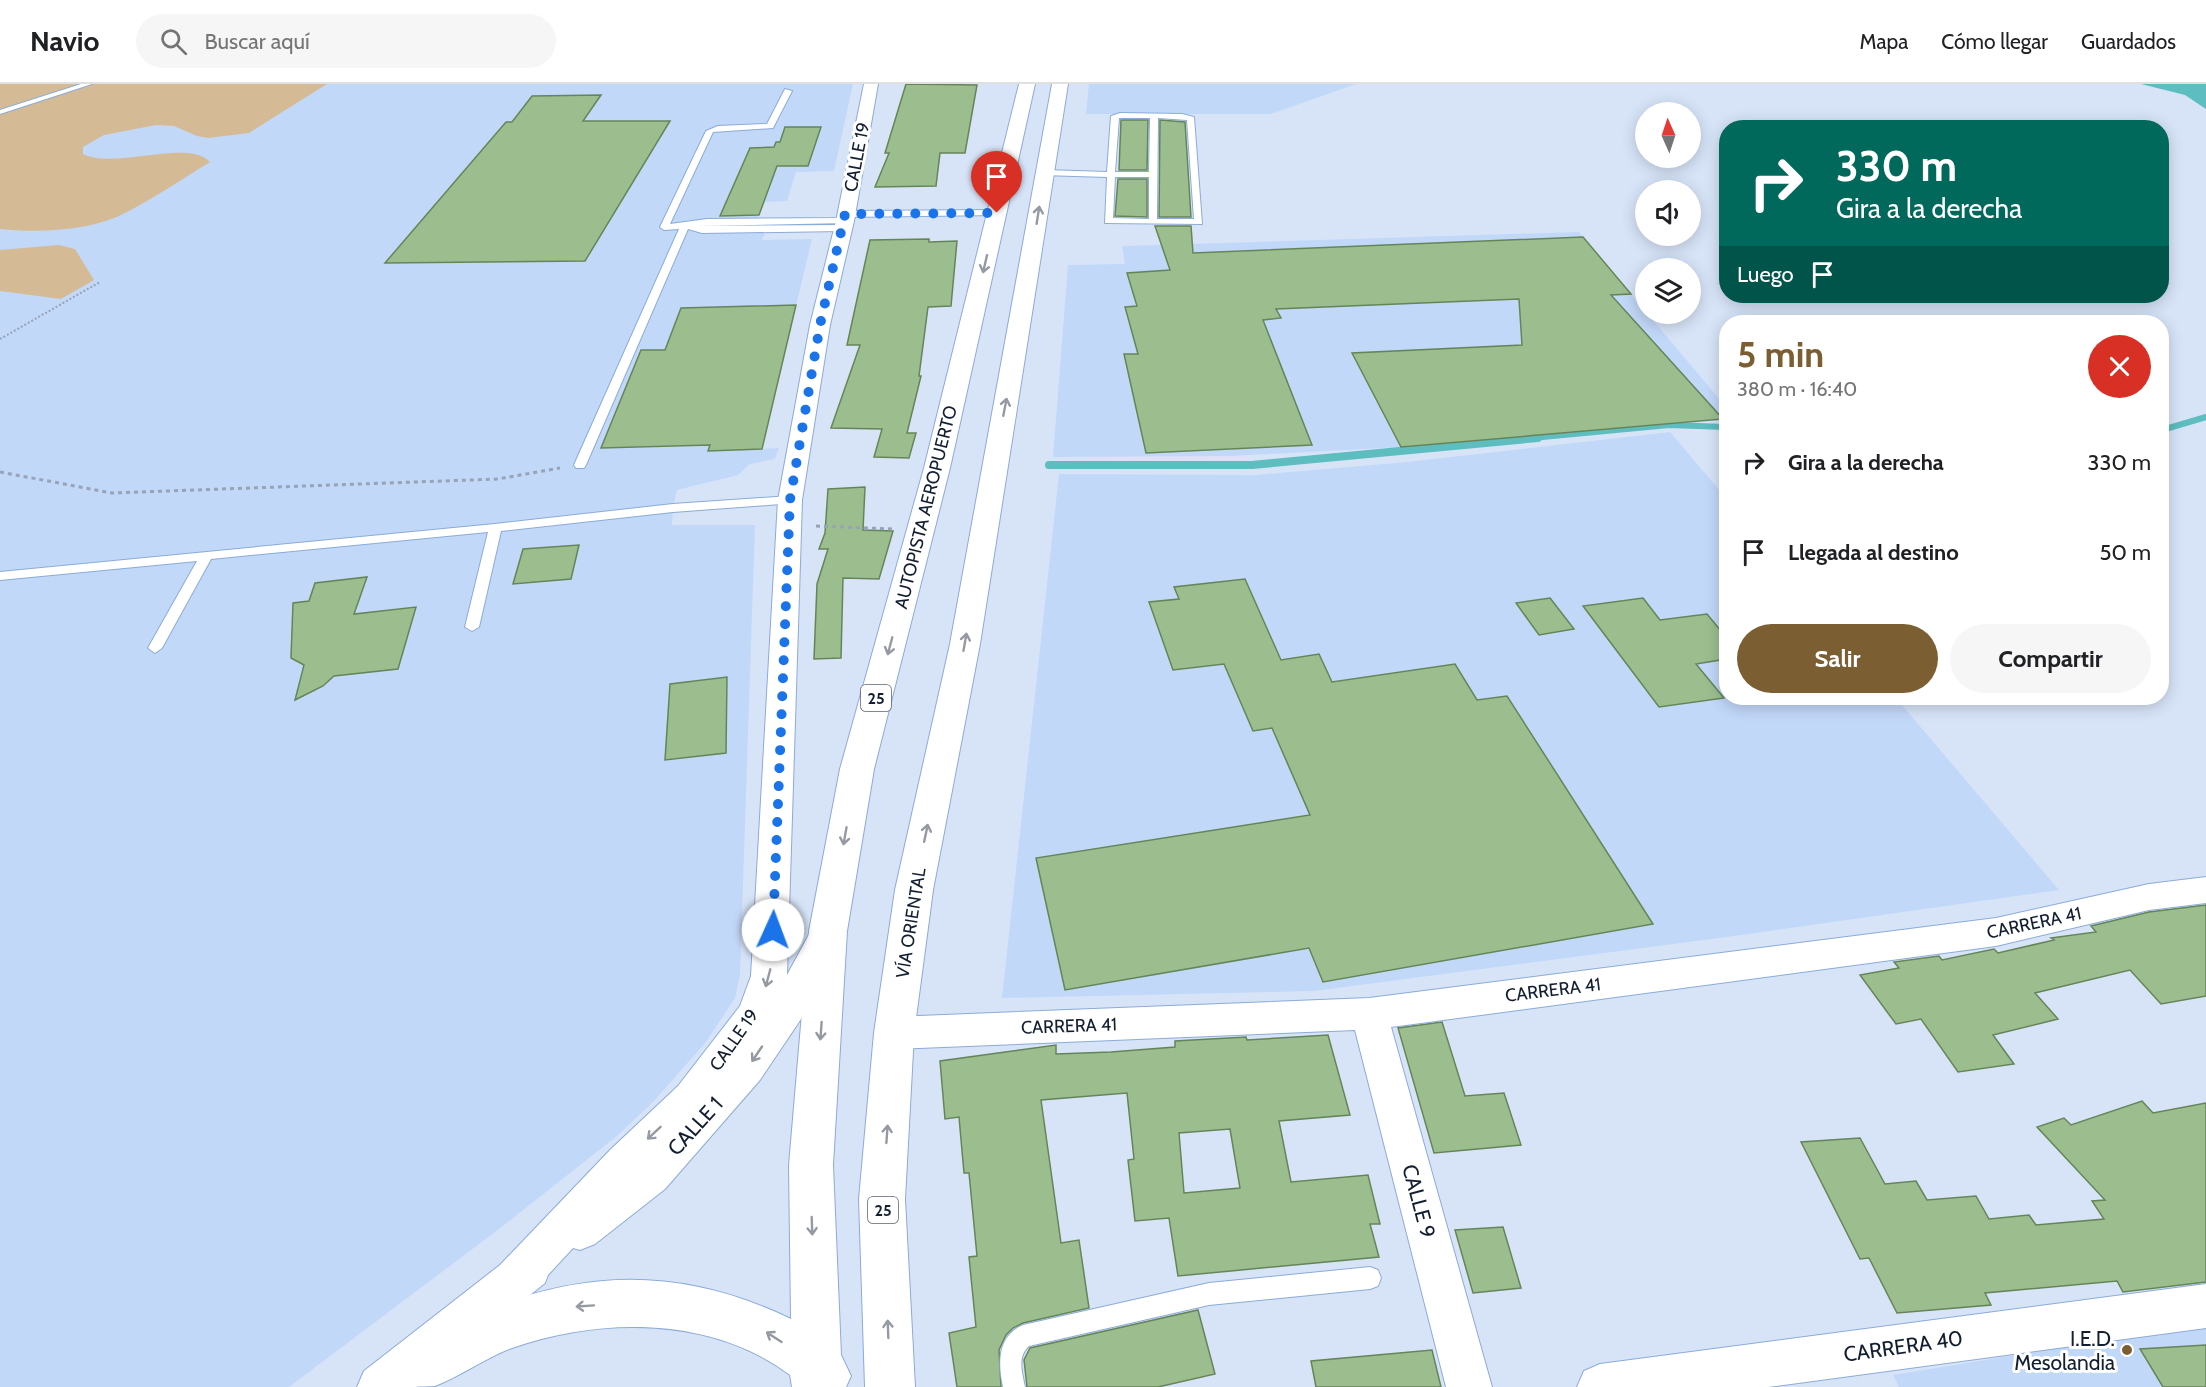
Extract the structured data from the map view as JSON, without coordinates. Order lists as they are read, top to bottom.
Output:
{
  "streets": {
    "highway": ["AUTOPISTA AEROPUERTO", "25", "VÍA ORIENTAL"],
    "street": [
      "CALLE 19",
      "CARRERA 41",
      "CALLE 1",
      "CALLE 9",
      "CARRERA 40"
    ]
  },
  "crossings": [
    ["CALLE 19", "CALLE 1"],
    ["AUTOPISTA AEROPUERTO", "25"],
    ["AUTOPISTA AEROPUERTO", "CALLE 1"],
    ["25", "VÍA ORIENTAL"],
    ["25", "CALLE 1"],
    ["VÍA ORIENTAL", "CARRERA 41"],
    ["CARRERA 41", "CALLE 9"]
  ],
  "one_way": ["CALLE 19", "AUTOPISTA AEROPUERTO", "CALLE 1"],
  "places": ["I.E.D. Mesolandia"],
  "north": "top",
  "page": {
    "header": "Navio",
    "search": "Buscar aquí",
    "nav": ["Mapa", "Cómo llegar", "Guardados"],
    "turn": ["330 m", "Gira a la derecha"],
    "then": "Luego",
    "heading": ["5 min", "380 m · 16:40"],
    "list": [
      {
        "name": "Gira a la derecha",
        "value": "330 m"
      },
      {
        "name": "Llegada al destino",
        "value": "50 m"
      }
    ],
    "buttons": ["Salir", "Compartir"]
  }
}
